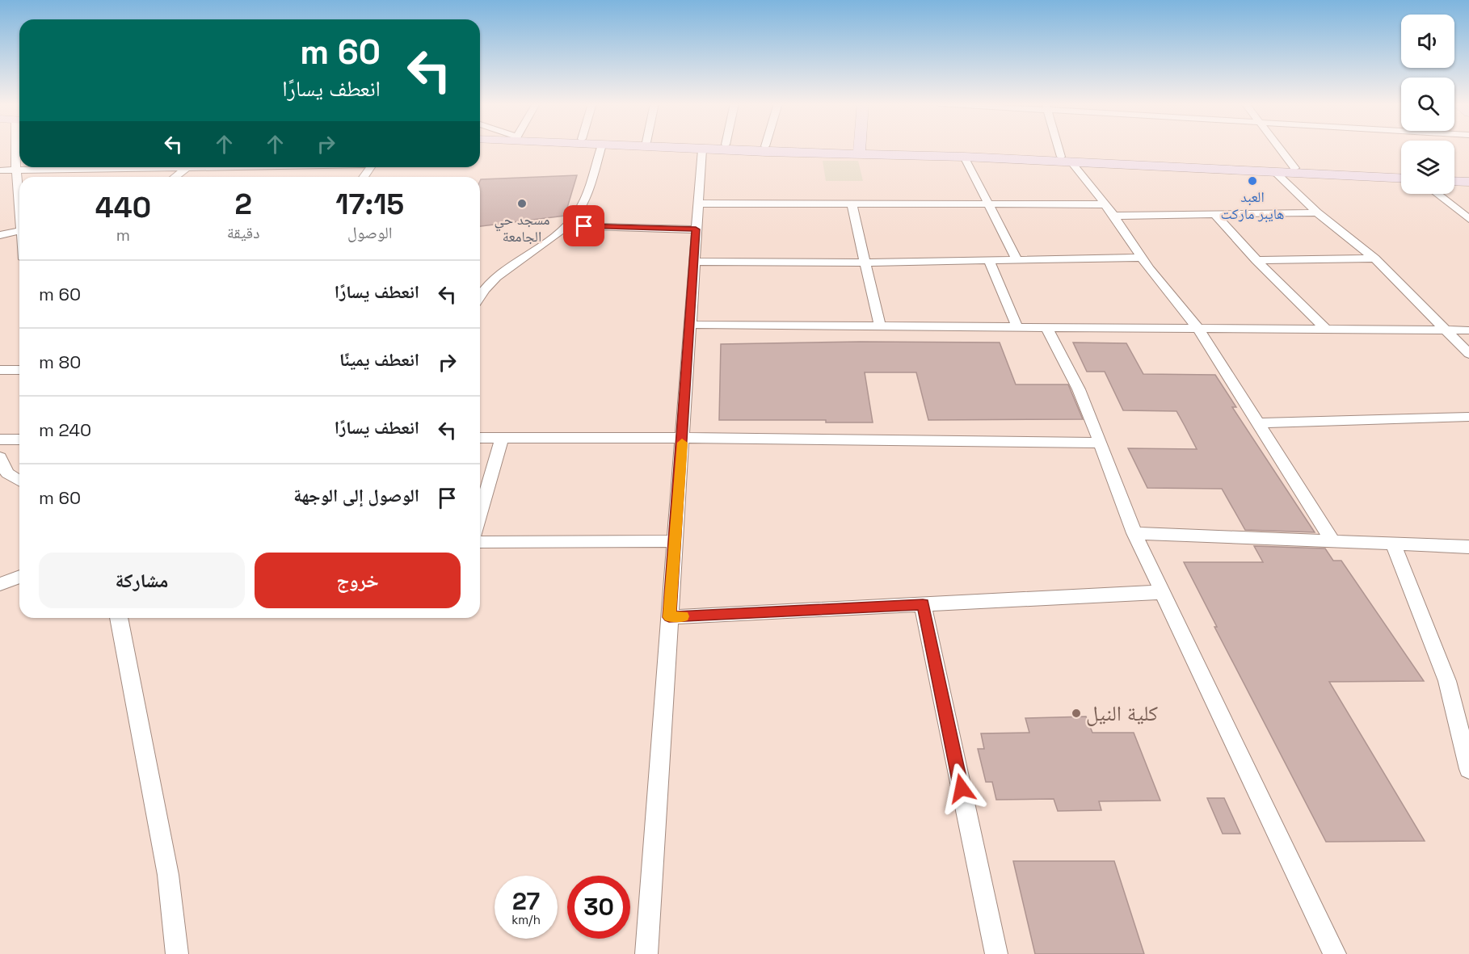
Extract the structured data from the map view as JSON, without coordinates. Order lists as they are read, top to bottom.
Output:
{
  "places": ["العبد هايبر ماركت", "مسجد حي الجامعة", "كلية النيل"],
  "page": {
    "turn": ["60 m", "انعطف يسارًا"],
    "eta": [
      "17:15",
      "الوصول",
      "2",
      "دقيقة",
      "440",
      "m"
    ],
    "list": [
      {
        "name": "انعطف يسارًا",
        "value": "60 m"
      },
      {
        "name": "انعطف يمينًا",
        "value": "80 m"
      },
      {
        "name": "انعطف يسارًا",
        "value": "240 m"
      },
      {
        "name": "الوصول إلى الوجهة",
        "value": "60 m"
      }
    ],
    "buttons": ["خروج", "مشاركة"],
    "speed": "27 km/h",
    "limit": "30"
  }
}
